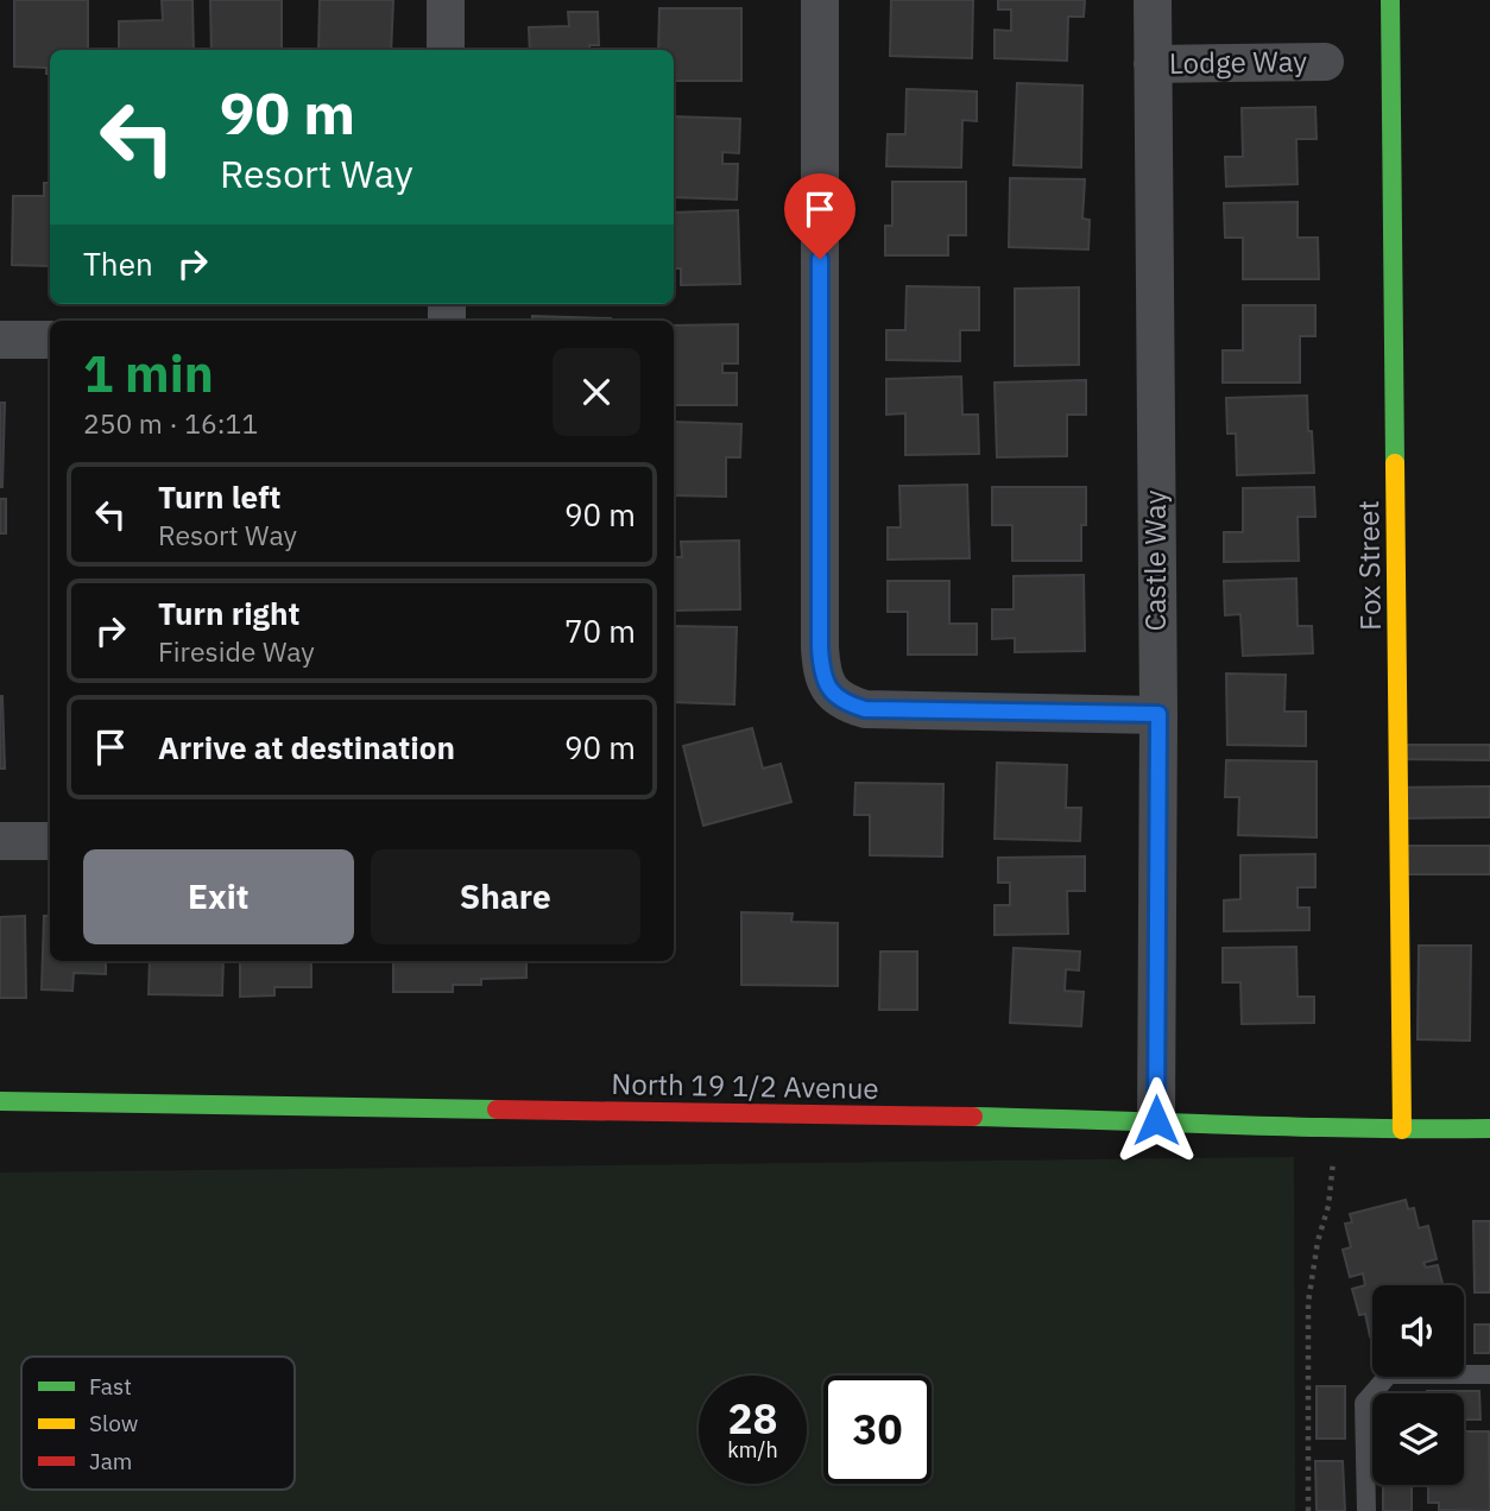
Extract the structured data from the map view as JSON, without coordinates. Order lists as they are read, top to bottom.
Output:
{
  "streets": {
    "main road": ["Fox Street", "North 19 1/2 Avenue"],
    "street": ["Lodge Way", "Castle Way"]
  },
  "crossings": [
    ["Lodge Way", "Castle Way"],
    ["Castle Way", "North 19 1/2 Avenue"],
    ["Fox Street", "North 19 1/2 Avenue"]
  ],
  "legend": ["Fast", "Slow", "Jam"],
  "page": {
    "turn": ["90 m", "Resort Way"],
    "then": "Then",
    "heading": ["1 min", "250 m · 16:11"],
    "list": [
      {
        "name": "Turn left",
        "note": "Resort Way",
        "value": "90 m"
      },
      {
        "name": "Turn right",
        "note": "Fireside Way",
        "value": "70 m"
      },
      {
        "name": "Arrive at destination",
        "value": "90 m"
      }
    ],
    "buttons": ["Exit", "Share"],
    "speed": "28 km/h",
    "limit": "30"
  }
}
